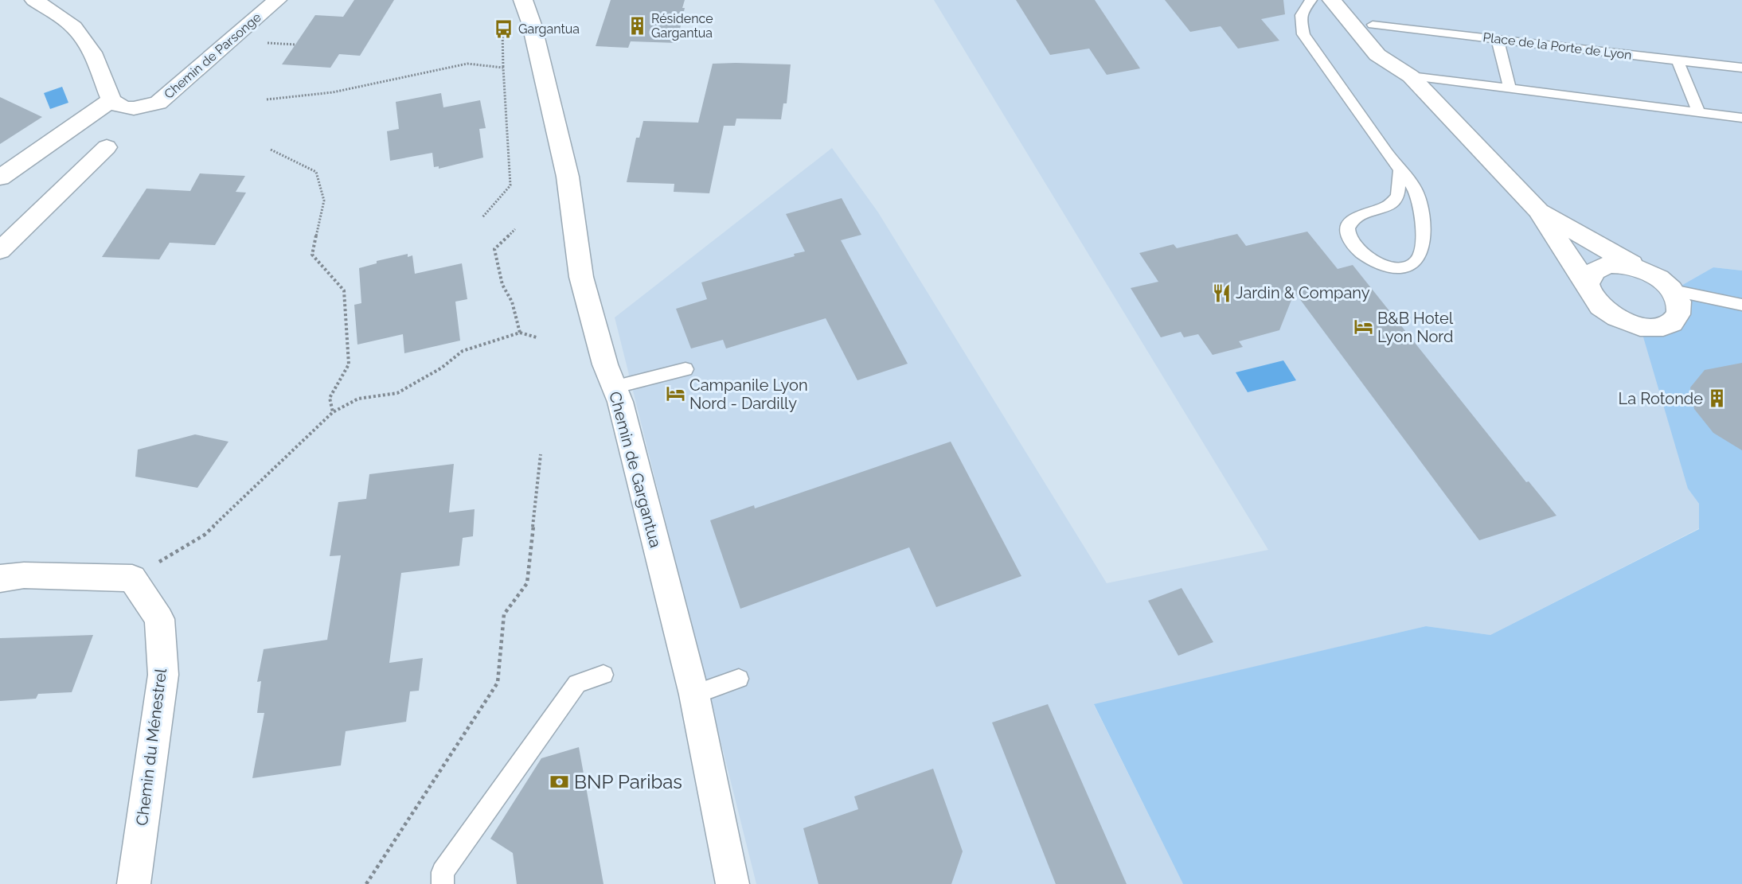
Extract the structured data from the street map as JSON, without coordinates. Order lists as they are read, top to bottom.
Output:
{
  "streets": {
    "street": ["Chemin de Parsonge", "Chemin de Gargantua", "Chemin du Ménestrel"],
    "lane": ["Place de la Porte de Lyon"]
  },
  "places": {
    "building": ["Résidence Gargantua", "La Rotonde"],
    "bus stop": ["Gargantua"],
    "restaurant": ["Jardin & Company"],
    "hotel": ["B&B Hotel Lyon Nord", "Campanile Lyon Nord - Dardilly"],
    "bank": ["BNP Paribas"]
  }
}
